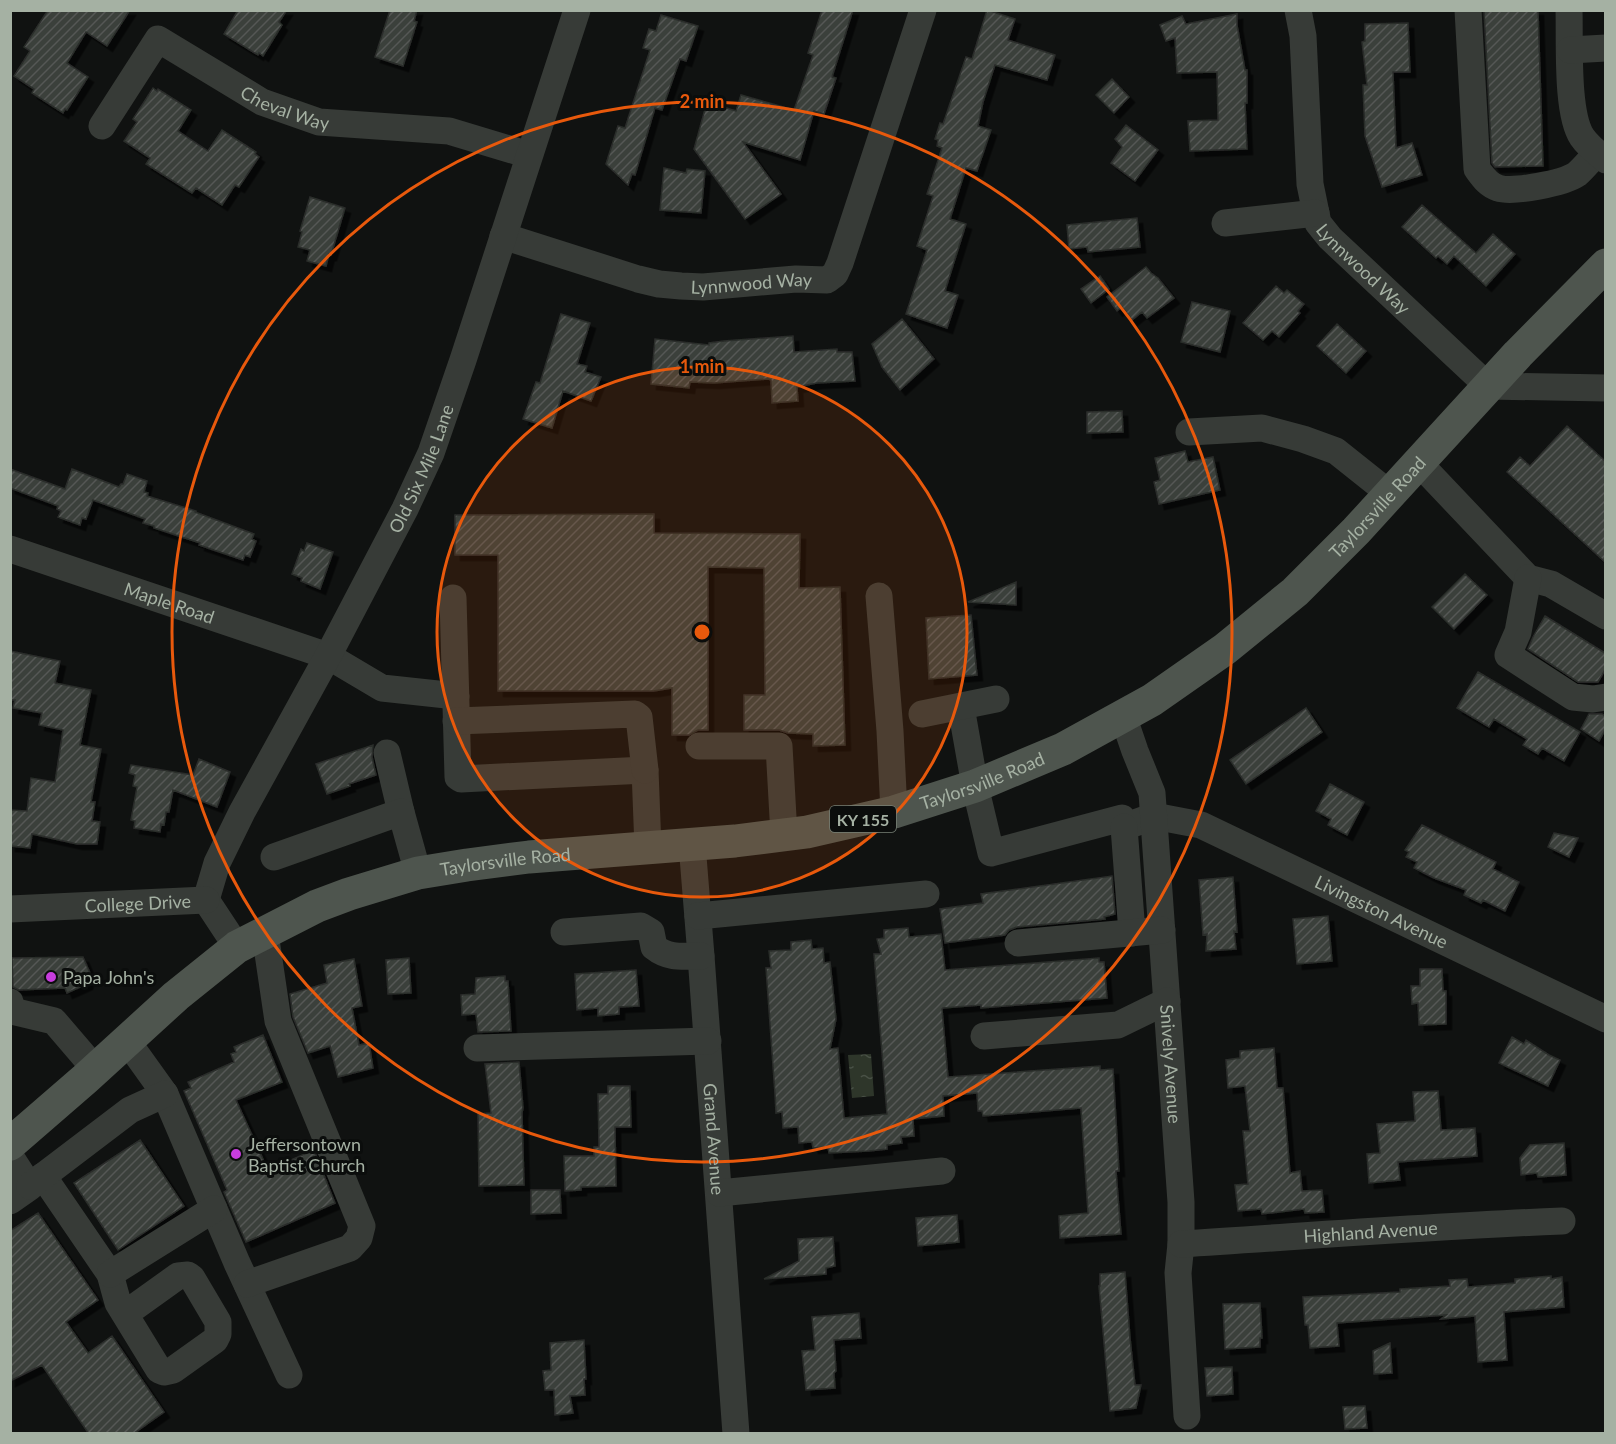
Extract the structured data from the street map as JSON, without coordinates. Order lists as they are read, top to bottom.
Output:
{
  "streets": {
    "main road": ["Taylorsville Road", "KY 155"],
    "street": [
      "Cheval Way",
      "Lynnwood Way",
      "Old Six Mile Lane",
      "Maple Road",
      "College Drive",
      "Livingston Avenue",
      "Snively Avenue",
      "Grand Avenue",
      "Highland Avenue"
    ]
  },
  "crossings": [
    ["Cheval Way", "Old Six Mile Lane"],
    ["Lynnwood Way", "Old Six Mile Lane"],
    ["Lynnwood Way", "Taylorsville Road"],
    ["Old Six Mile Lane", "Maple Road"],
    ["Old Six Mile Lane", "College Drive"],
    ["Taylorsville Road", "College Drive"],
    ["Taylorsville Road", "Snively Avenue"],
    ["Taylorsville Road", "Grand Avenue"],
    ["Livingston Avenue", "Snively Avenue"],
    ["Snively Avenue", "Highland Avenue"]
  ],
  "places": ["Papa John's", "Jeffersontown Baptist Church"],
  "rings": ["2 min", "1 min"]
}
